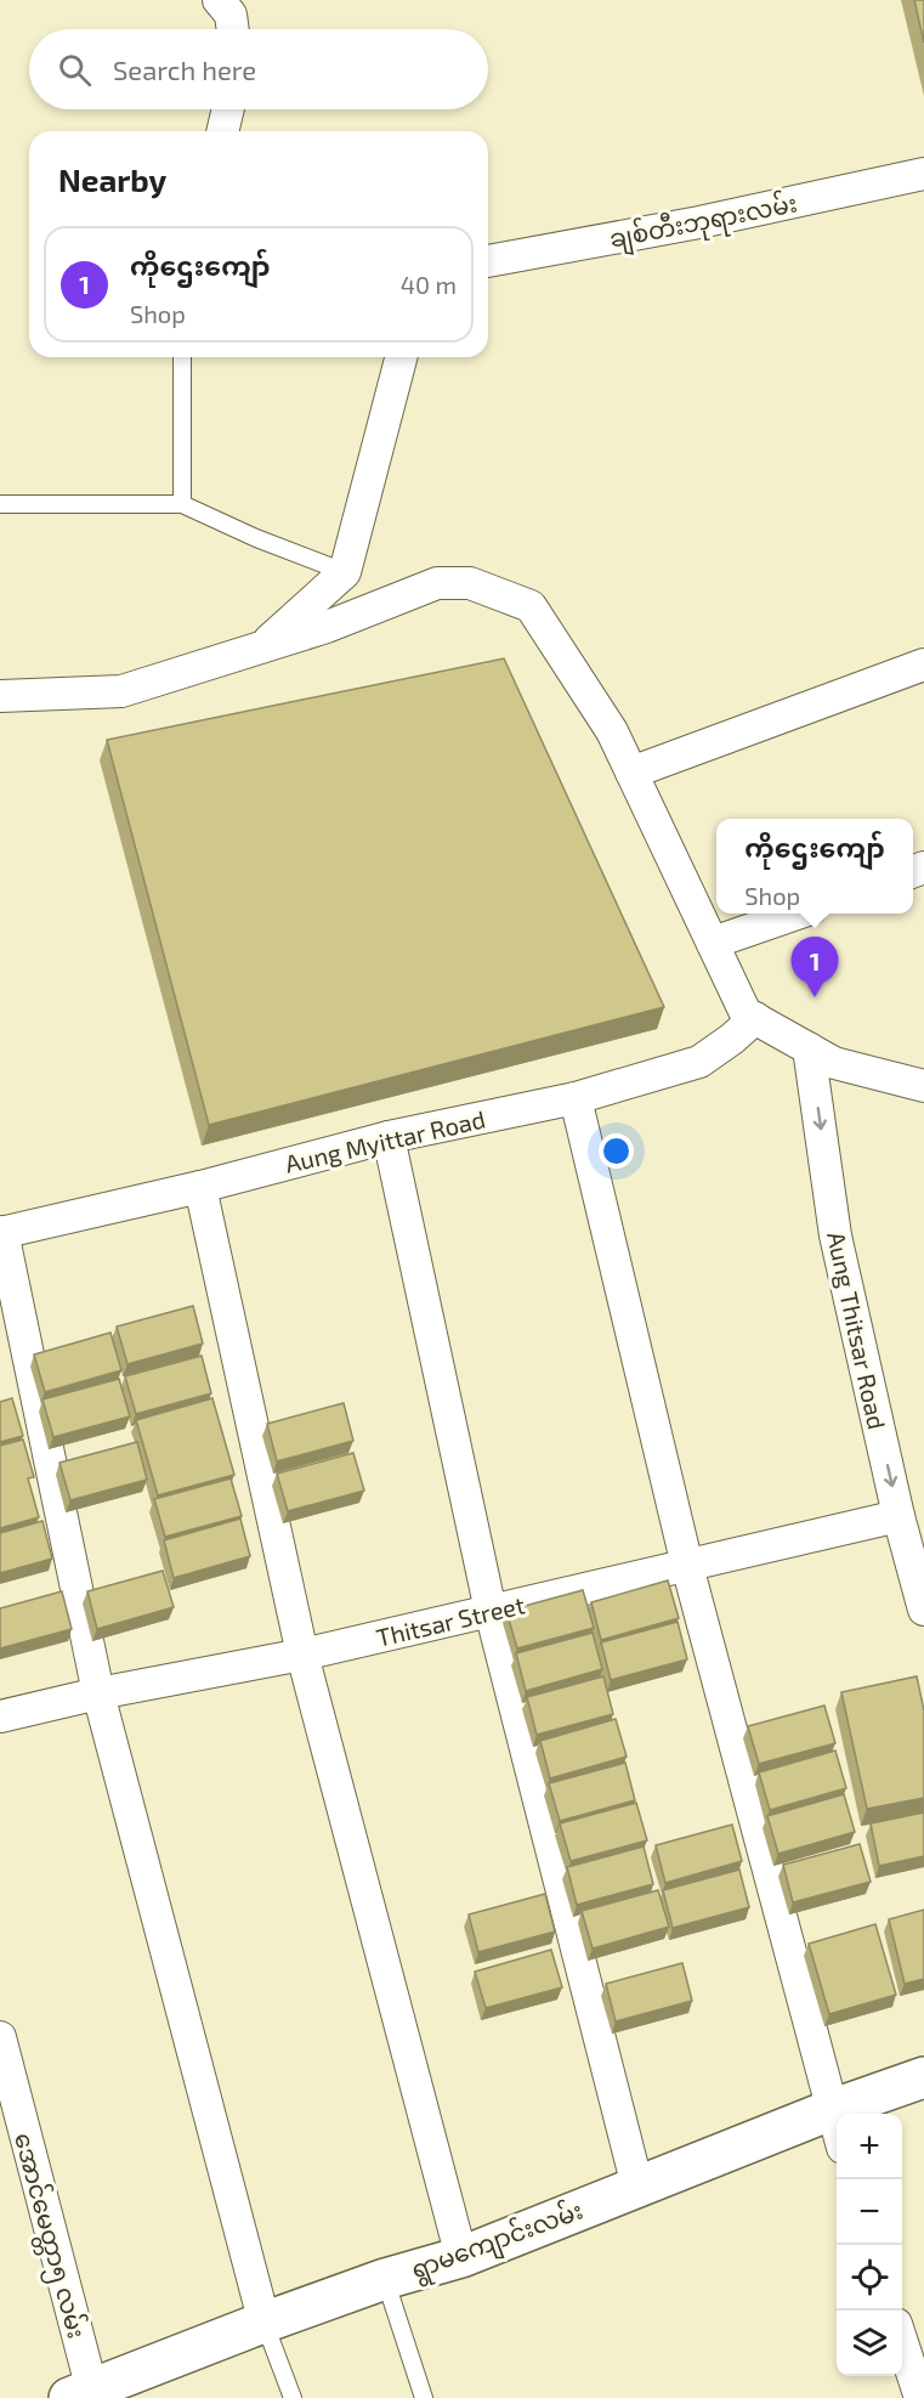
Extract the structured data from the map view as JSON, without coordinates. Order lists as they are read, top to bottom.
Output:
{
  "streets": {
    "main road": ["ရွာမကျောင်းလမ်း"],
    "street": [
      "ချစ်တီးဘုရားလမ်း",
      "Aung Myittar Road",
      "Aung Thitsar Road",
      "Thitsar Street",
      "အောင်မေတ္တာ၅ လမ်း"
    ]
  },
  "crossings": [
    ["Aung Thitsar Road", "Thitsar Street"],
    ["အောင်မေတ္တာ၅ လမ်း", "ရွာမကျောင်းလမ်း"]
  ],
  "page": {
    "search": "Search here",
    "heading": "Nearby",
    "list": [
      {
        "mark": "1",
        "name": "ကိုဌေးကျော်",
        "note": "Shop",
        "value": "40 m"
      }
    ],
    "popup": ["ကိုဌေးကျော်", "Shop"],
    "pins": "1",
    "map_buttons": ["+", "−"]
  }
}
